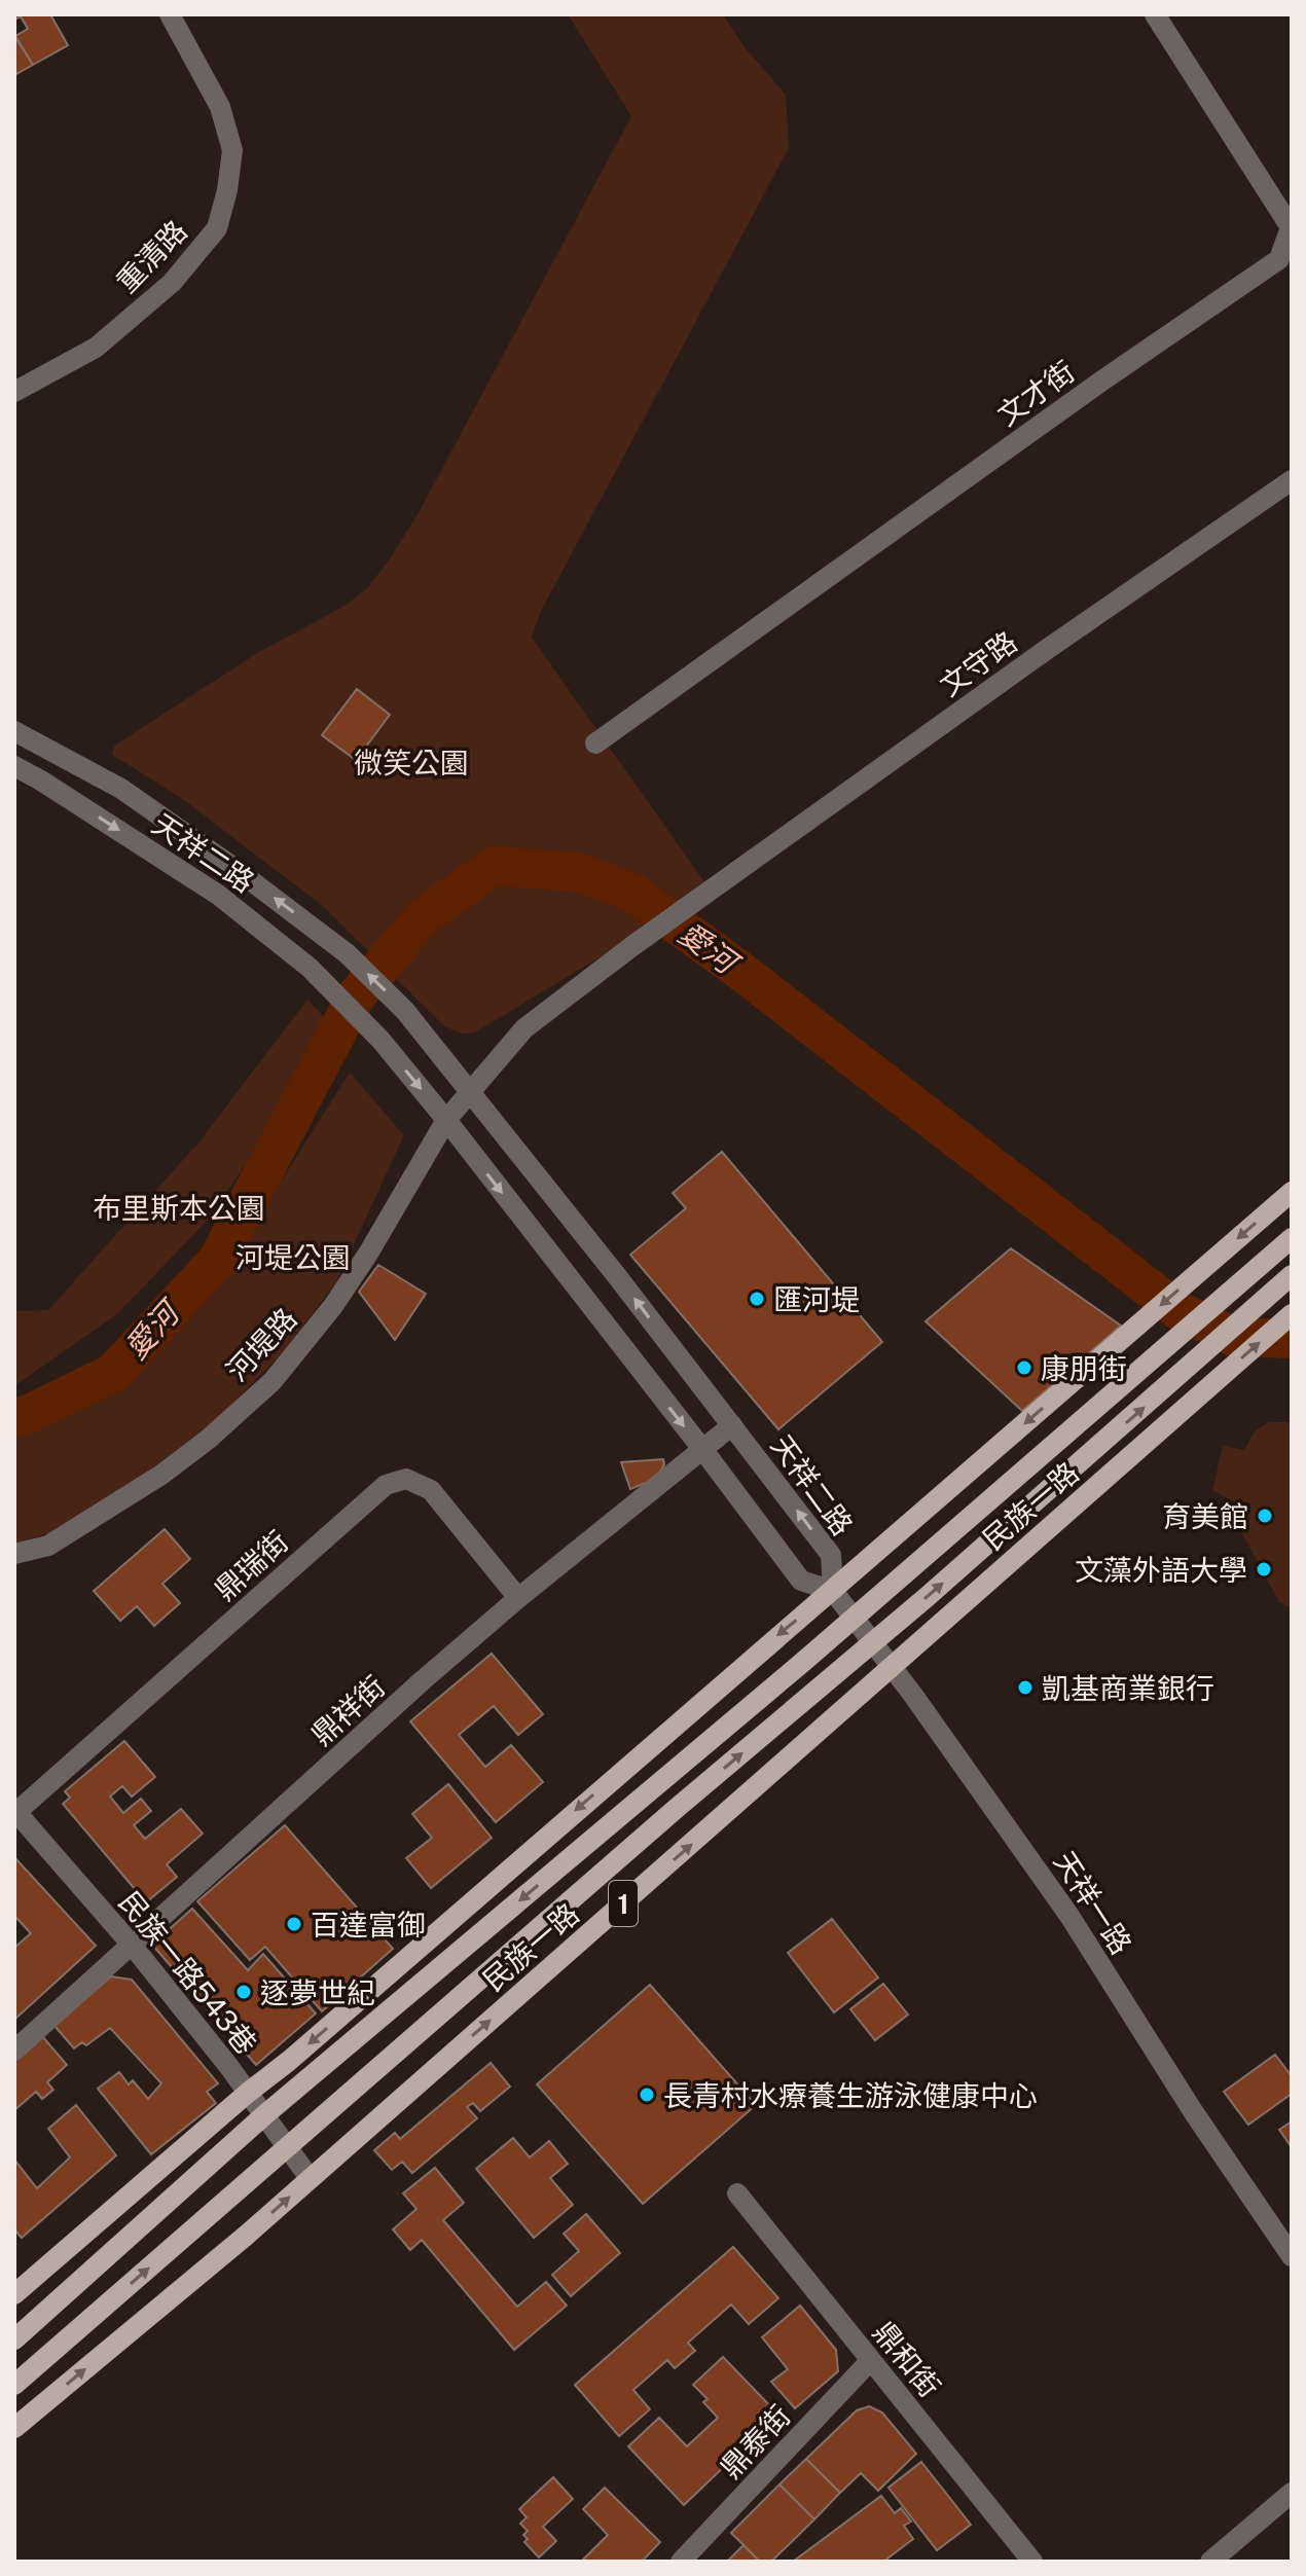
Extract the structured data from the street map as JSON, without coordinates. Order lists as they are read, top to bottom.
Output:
{
  "streets": {
    "main road": ["民族一路", "1"],
    "street": [
      "重清路",
      "文才街",
      "文守路",
      "天祥二路",
      "河堤路",
      "鼎瑞街",
      "鼎祥街",
      "天祥一路",
      "民族一路543巷",
      "鼎和街",
      "鼎泰街"
    ]
  },
  "crossings": [
    ["文守路", "天祥二路"],
    ["文守路", "河堤路"],
    ["天祥二路", "河堤路"],
    ["天祥二路", "鼎祥街"],
    ["天祥二路", "天祥一路"],
    ["民族一路", "天祥一路"],
    ["民族一路", "民族一路543巷"],
    ["鼎瑞街", "鼎祥街"],
    ["鼎瑞街", "民族一路543巷"],
    ["鼎祥街", "民族一路543巷"],
    ["鼎和街", "鼎泰街"]
  ],
  "water": ["愛河"],
  "parks": ["微笑公園", "布里斯本公園", "河堤公園"],
  "places": [
    "匯河堤",
    "康朋街",
    "育美館",
    "文藻外語大學",
    "凱基商業銀行",
    "百達富御",
    "逐夢世紀",
    "長青村水療養生游泳健康中心"
  ]
}
